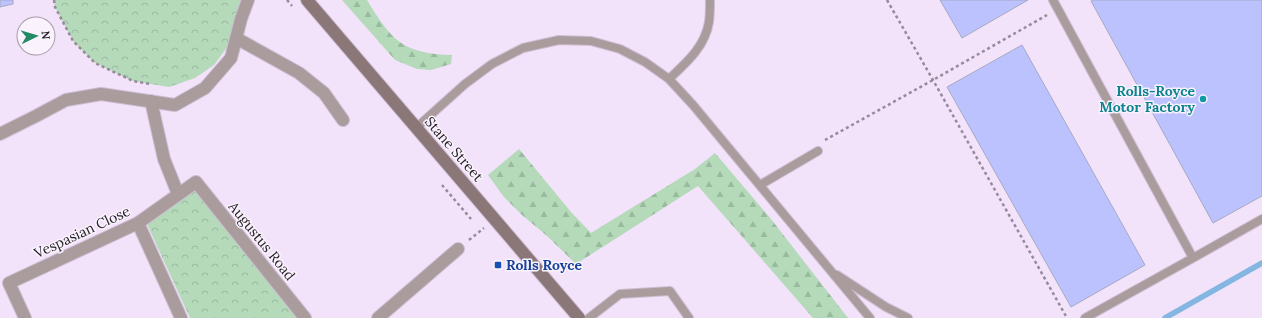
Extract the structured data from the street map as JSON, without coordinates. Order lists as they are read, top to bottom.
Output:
{
  "streets": {
    "street": ["Stane Street", "Vespasian Close", "Augustus Road"]
  },
  "crossings": [
    ["Vespasian Close", "Augustus Road"]
  ],
  "places": {
    "other": ["Rolls-Royce Motor Factory"],
    "transit": ["Rolls Royce"]
  },
  "north": "right"
}
